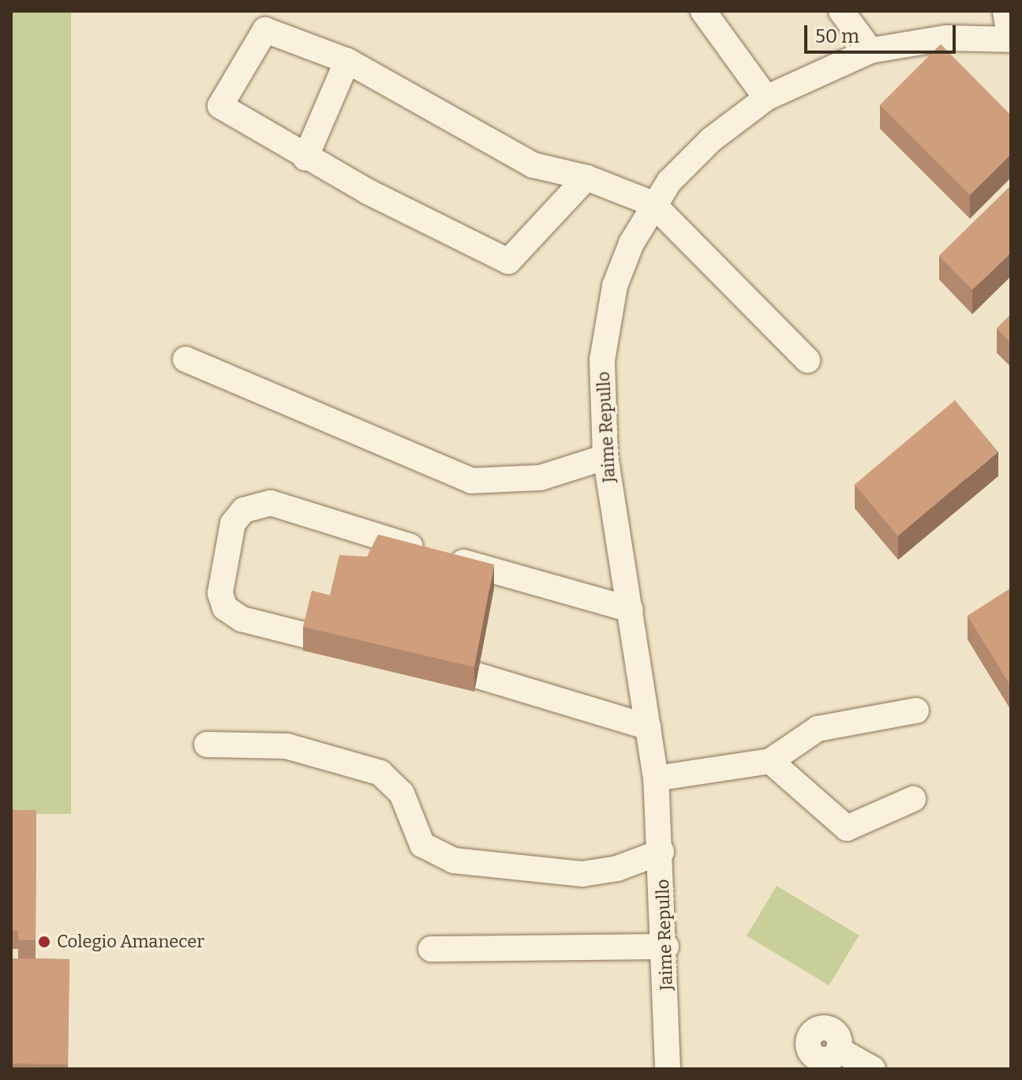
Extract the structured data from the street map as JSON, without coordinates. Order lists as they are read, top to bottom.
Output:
{
  "streets": {
    "street": ["Jaime Repullo"]
  },
  "places": ["Colegio Amanecer"],
  "scale_bar": "50 m"
}
